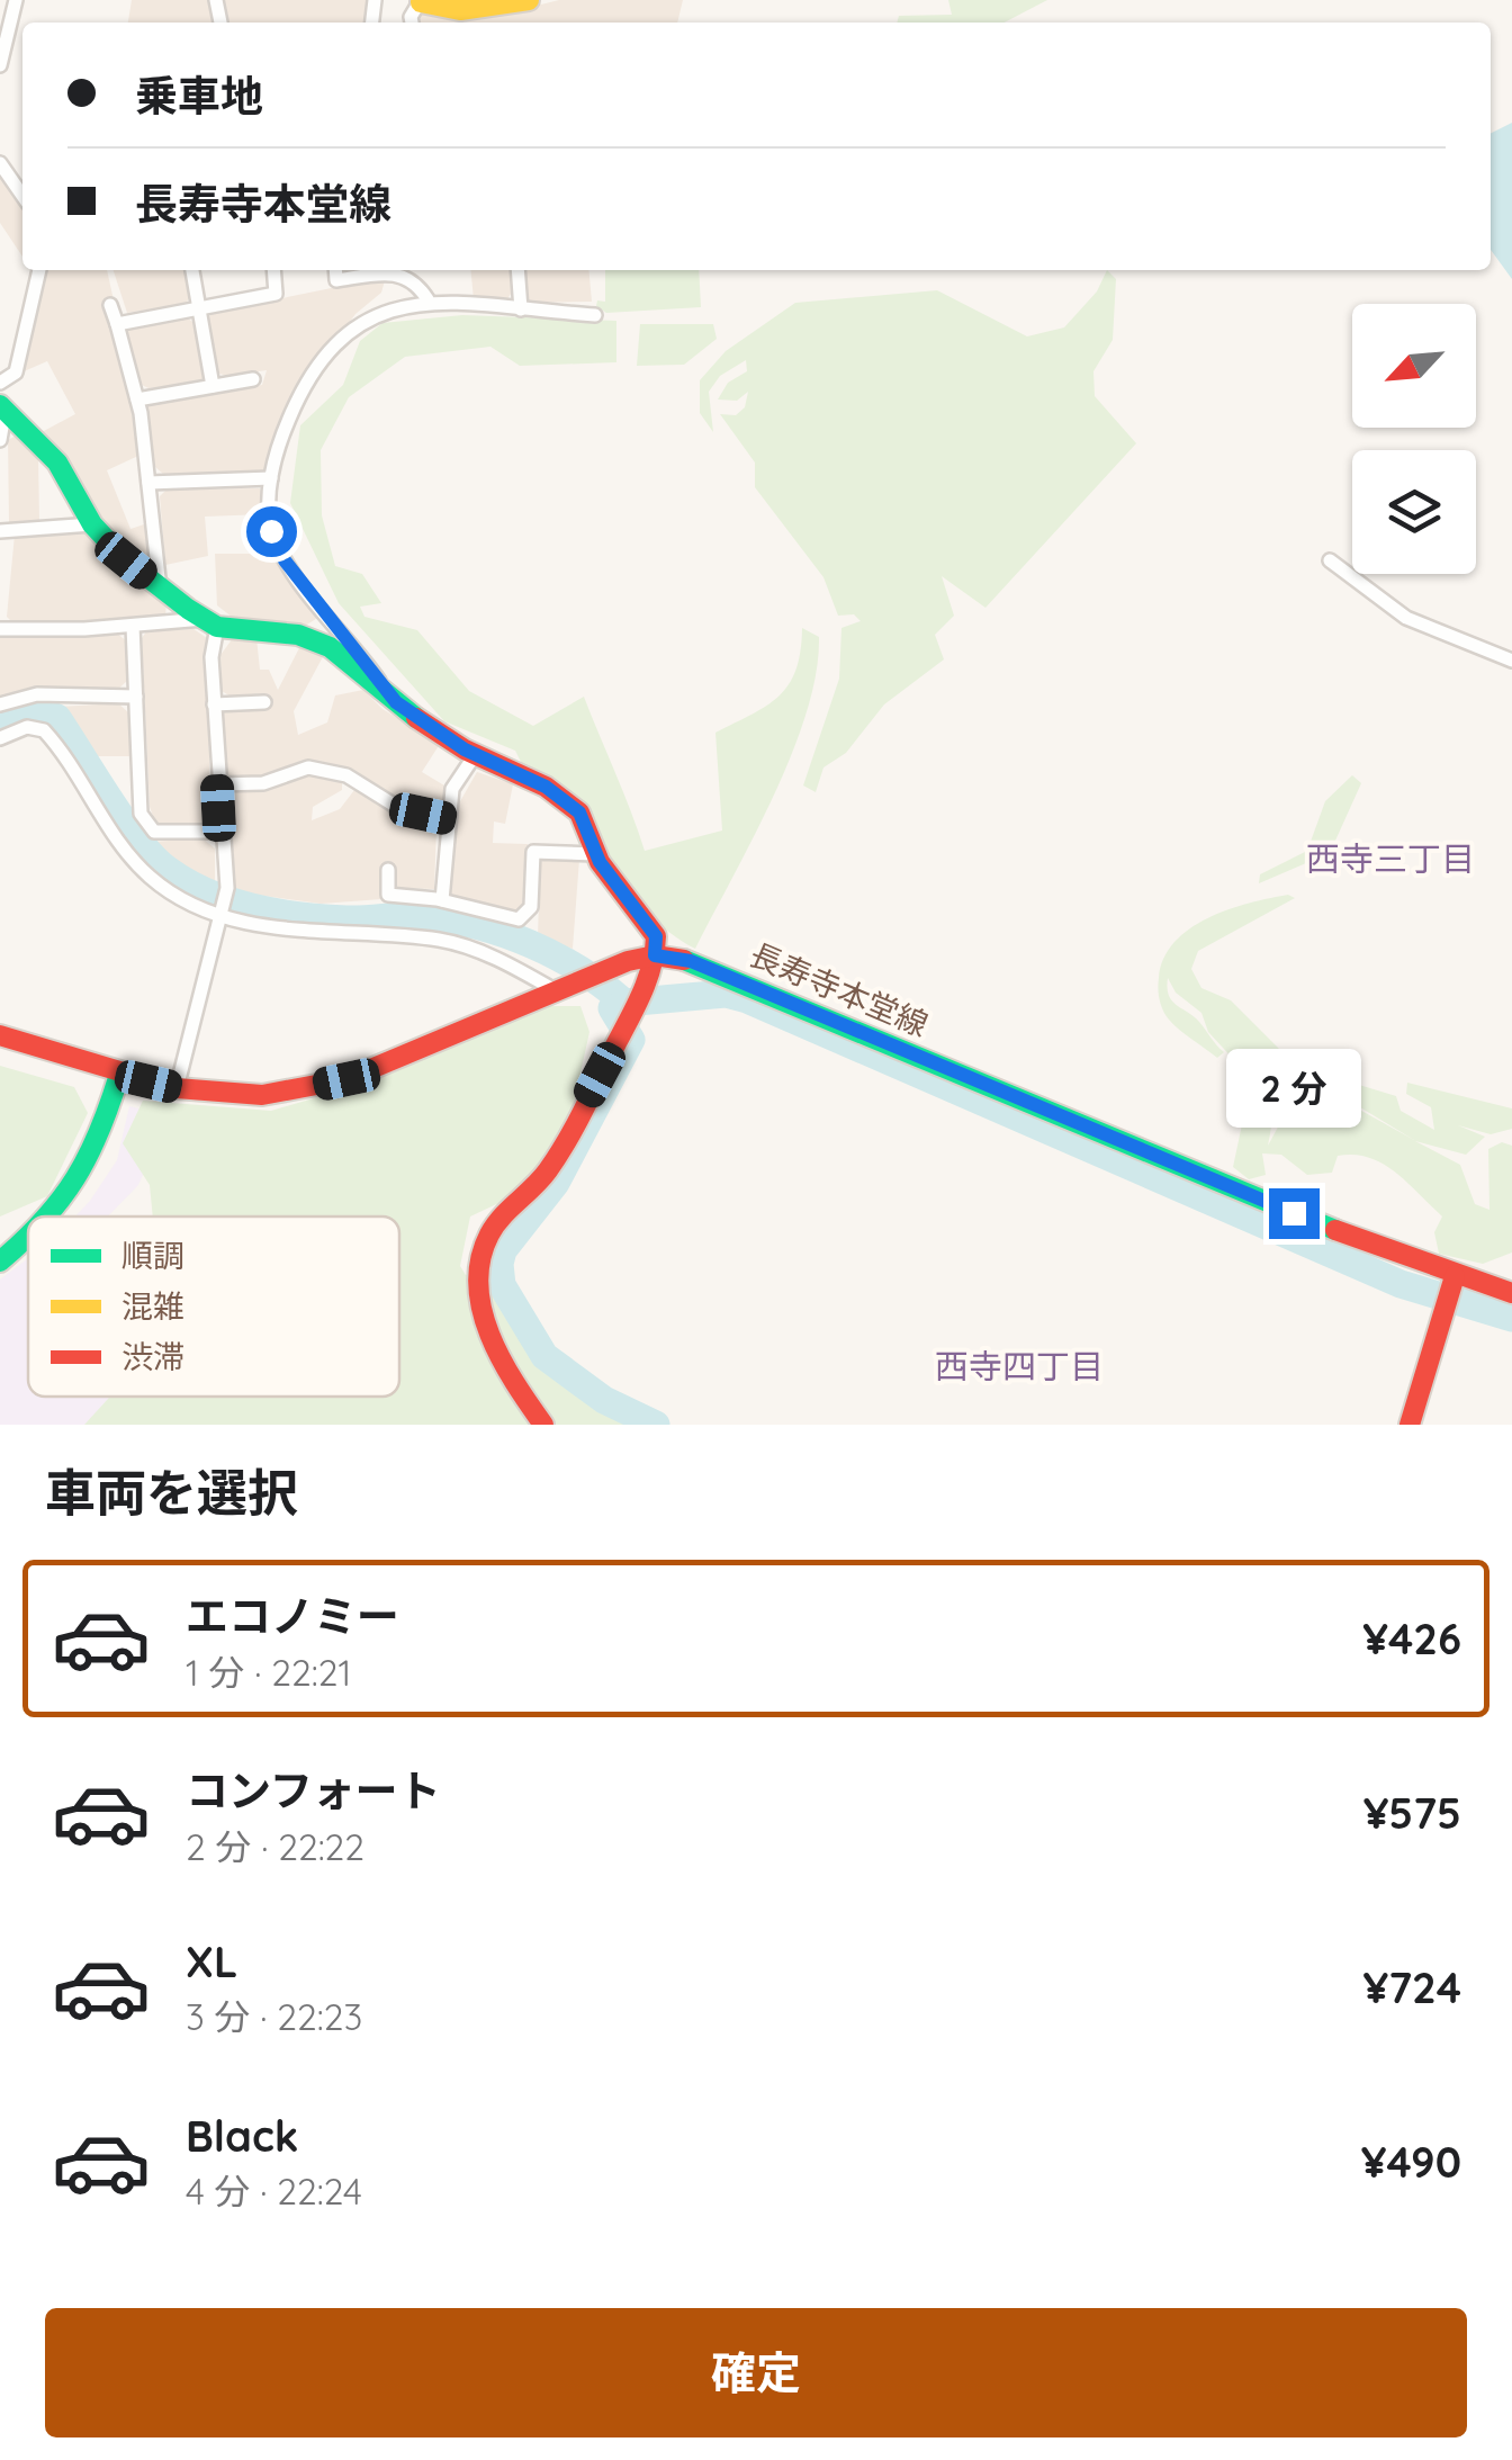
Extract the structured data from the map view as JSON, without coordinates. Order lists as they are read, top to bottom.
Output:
{
  "streets": {
    "street": ["長寿寺本堂線"]
  },
  "districts": ["西寺三丁目", "西寺四丁目"],
  "legend": ["順調", "混雑", "渋滞"],
  "north": "bottom left",
  "page": {
    "banner": ["乗車地", "長寿寺本堂線"],
    "bubble": "2 分",
    "heading": "車両を選択",
    "list": [
      {
        "name": "エコノミー",
        "note": "1 分 · 22:21",
        "value": "¥426"
      },
      {
        "name": "コンフォート",
        "note": "2 分 · 22:22",
        "value": "¥575"
      },
      {
        "name": "XL",
        "note": "3 分 · 22:23",
        "value": "¥724"
      },
      {
        "name": "Black",
        "note": "4 分 · 22:24",
        "value": "¥490"
      }
    ],
    "buttons": "確定"
  }
}
